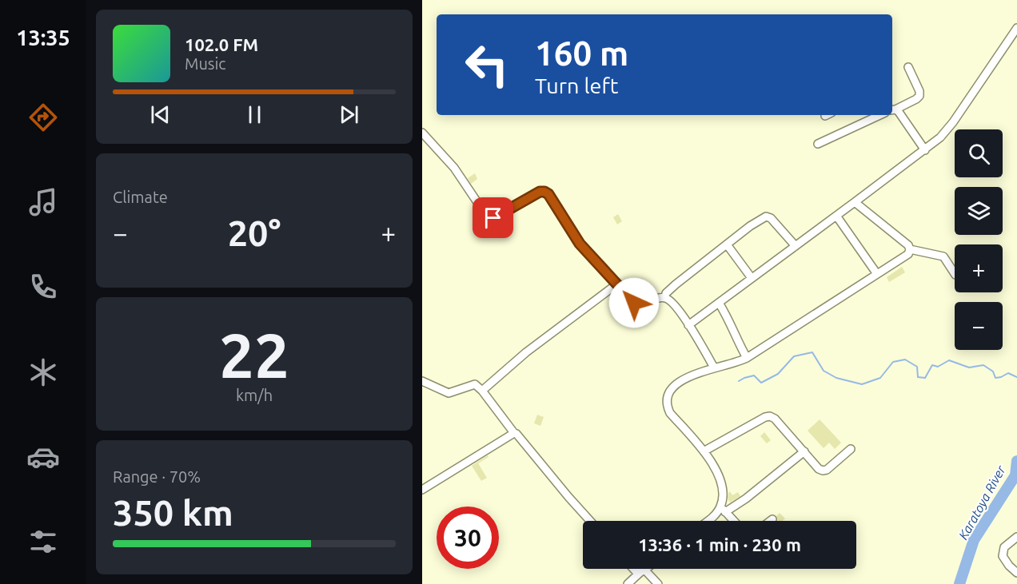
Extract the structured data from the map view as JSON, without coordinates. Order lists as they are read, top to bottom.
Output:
{
  "water": ["Karatoya River"],
  "page": {
    "tabs": "13:35",
    "turn": ["160 m", "Turn left"],
    "song": ["102.0 FM", "Music"],
    "map_buttons": ["+", "−"],
    "tile": [
      "Climate",
      ["22", "km/h"],
      ["Range · 70%", "350 km"]
    ],
    "heat": ["−", "20°", "+"],
    "limit": "30",
    "trip": "13:36 · 1 min · 230 m"
  }
}
